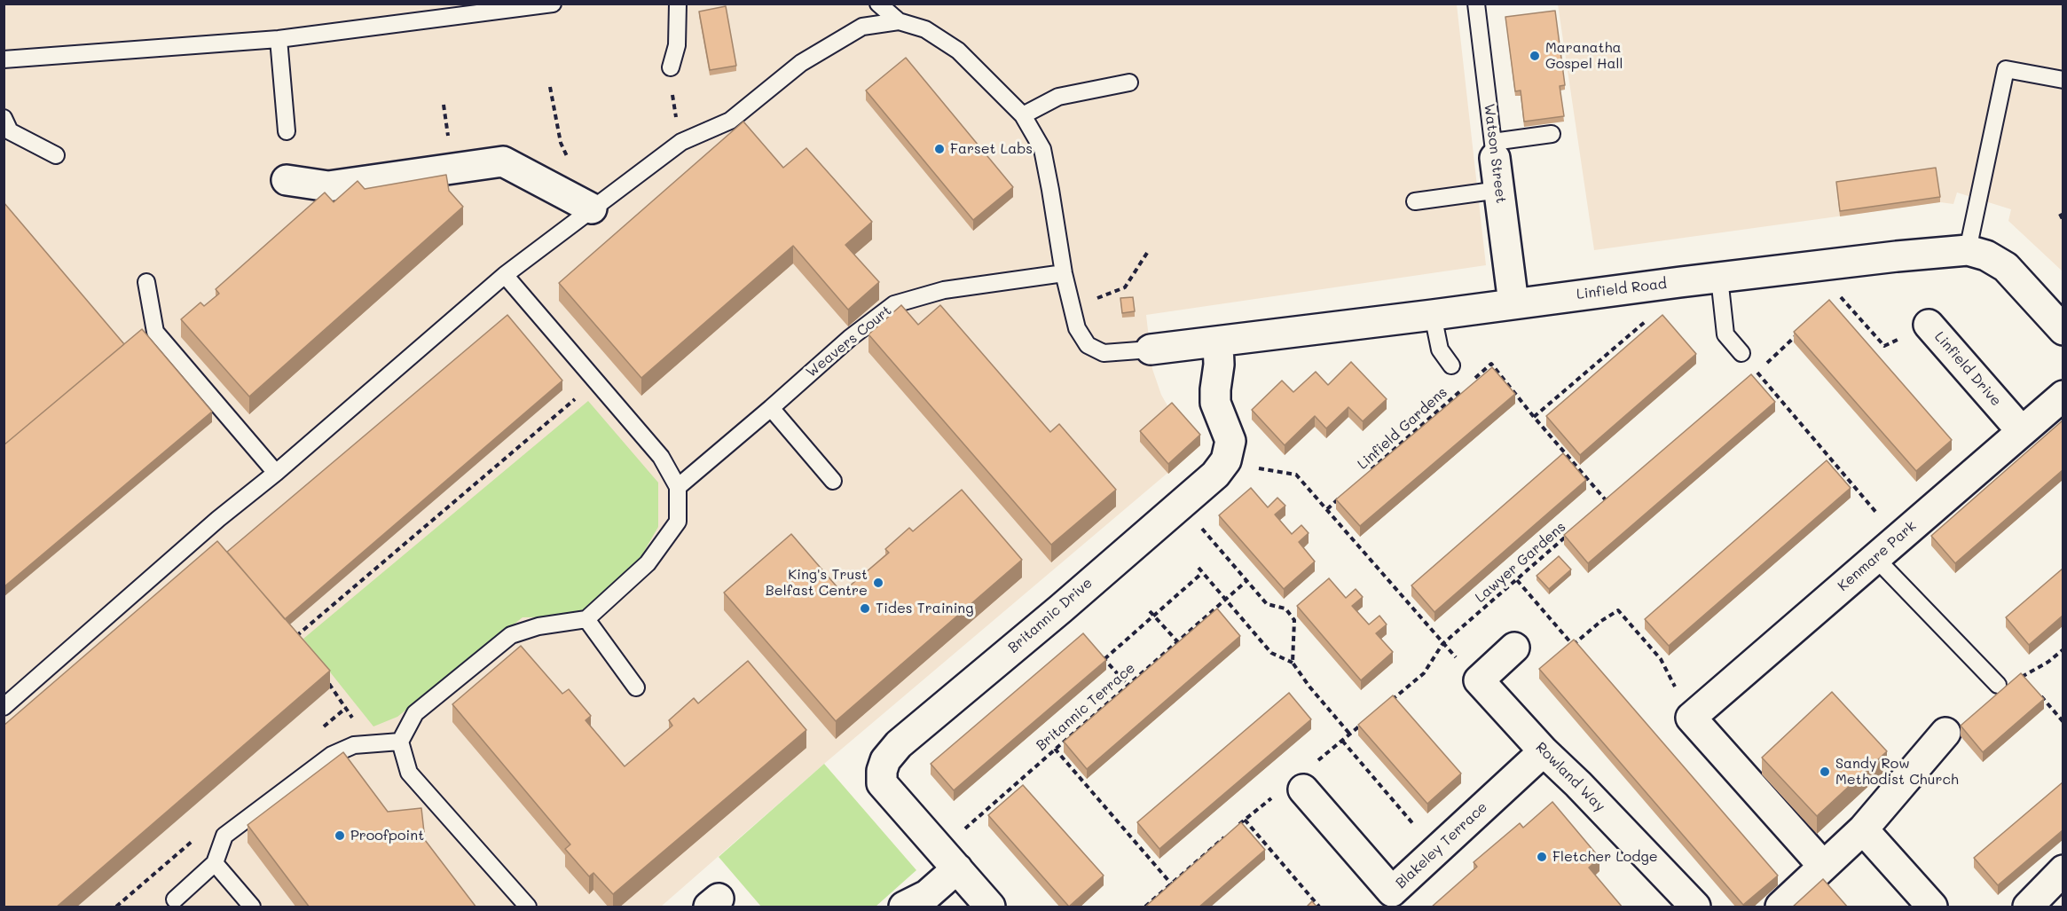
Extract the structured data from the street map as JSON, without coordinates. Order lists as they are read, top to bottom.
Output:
{
  "streets": {
    "street": [
      "Watson Street",
      "Linfield Road",
      "Linfield Drive",
      "Kenmare Park",
      "Britannic Drive",
      "Rowland Way",
      "Blakeley Terrace"
    ],
    "lane": ["Weavers Court"],
    "path": ["Linfield Gardens", "Lawyer Gardens", "Britannic Terrace"]
  },
  "crossings": [
    ["Watson Street", "Linfield Road"],
    ["Linfield Road", "Linfield Drive"],
    ["Linfield Drive", "Kenmare Park"],
    ["Britannic Drive", "Britannic Terrace"],
    ["Rowland Way", "Blakeley Terrace"]
  ],
  "places": [
    "Maranatha Gospel Hall",
    "Farset Labs",
    "King's Trust Belfast Centre",
    "Tides Training",
    "Sandy Row Methodist Church",
    "Proofpoint",
    "Fletcher Lodge"
  ]
}
